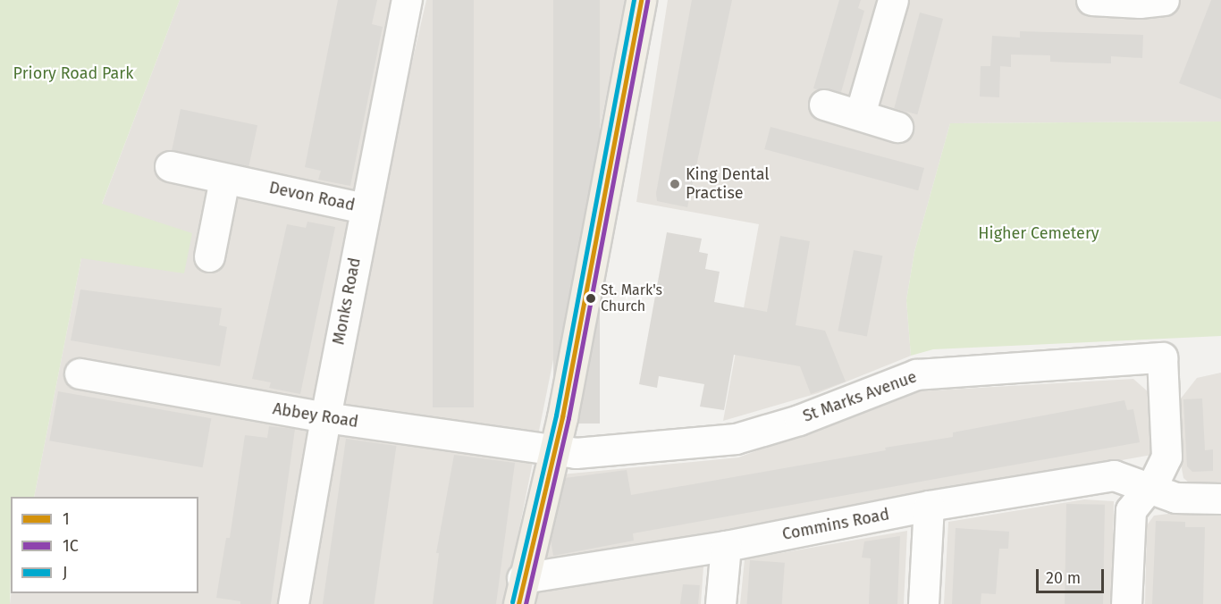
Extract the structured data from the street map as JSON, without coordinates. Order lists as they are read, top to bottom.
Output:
{
  "streets": {
    "street": [
      "Devon Road",
      "Monks Road",
      "St Marks Avenue",
      "Abbey Road",
      "Commins Road"
    ]
  },
  "crossings": [
    ["Devon Road", "Monks Road"],
    ["Monks Road", "Abbey Road"],
    ["St Marks Avenue", "Abbey Road"],
    ["St Marks Avenue", "Commins Road"]
  ],
  "parks": ["Priory Road Park", "Higher Cemetery"],
  "places": ["King Dental Practise", "St. Mark's Church"],
  "lines": ["transit line 1", "transit line J", "transit line 1C"],
  "legend": ["1", "1C", "J"],
  "scale_bar": "20 m"
}
